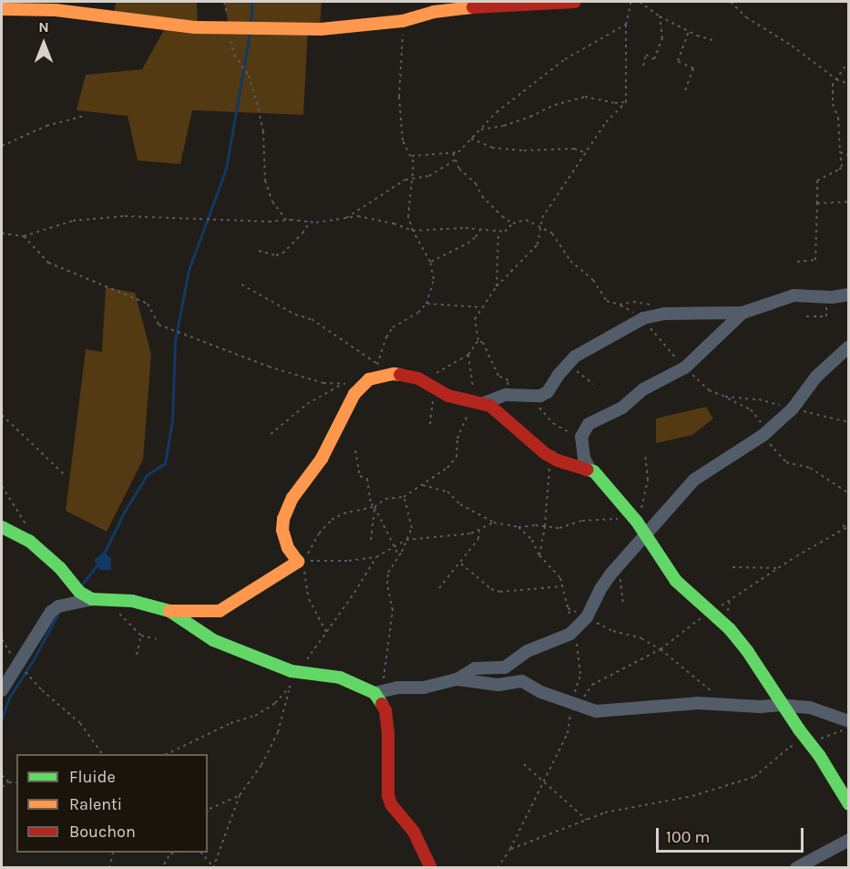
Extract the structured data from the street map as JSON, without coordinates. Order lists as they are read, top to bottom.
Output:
{
  "legend": ["Fluide", "Ralenti", "Bouchon"],
  "scale_bar": "100 m",
  "north": "top"
}
